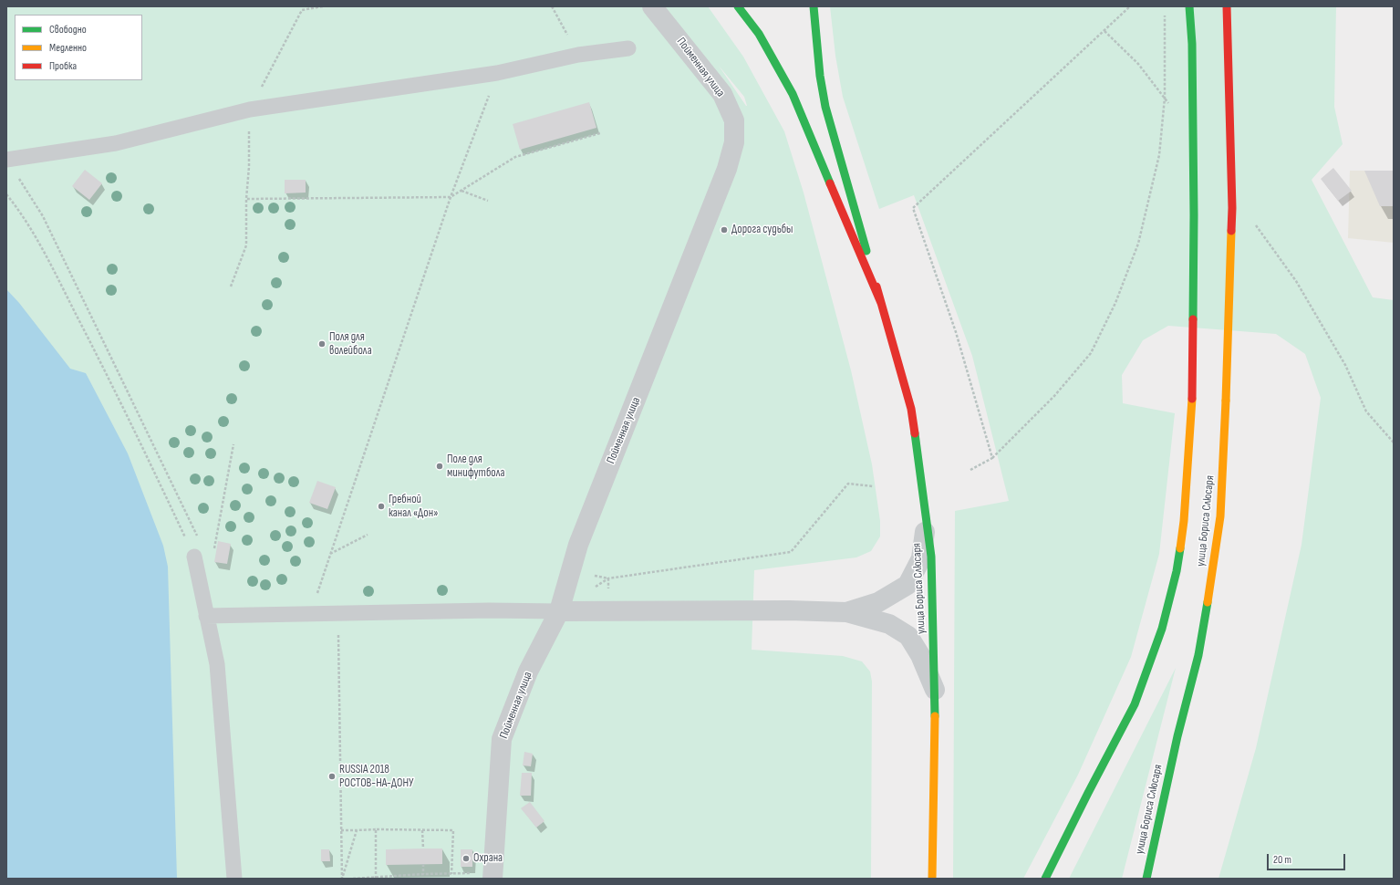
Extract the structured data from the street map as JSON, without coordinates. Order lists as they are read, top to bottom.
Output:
{
  "streets": {
    "main road": ["улица Бориса Слюсаря"],
    "street": ["Пойменная улица"]
  },
  "places": [
    "Дорога судьбы",
    "Поля для волейбола",
    "Поле для минифутбола",
    "Гребной канал «Дон»",
    "RUSSIA 2018 РОСТОВ-НА-ДОНУ",
    "Охрана"
  ],
  "legend": ["Свободно", "Медленно", "Пробка"],
  "scale_bar": "20 m"
}
